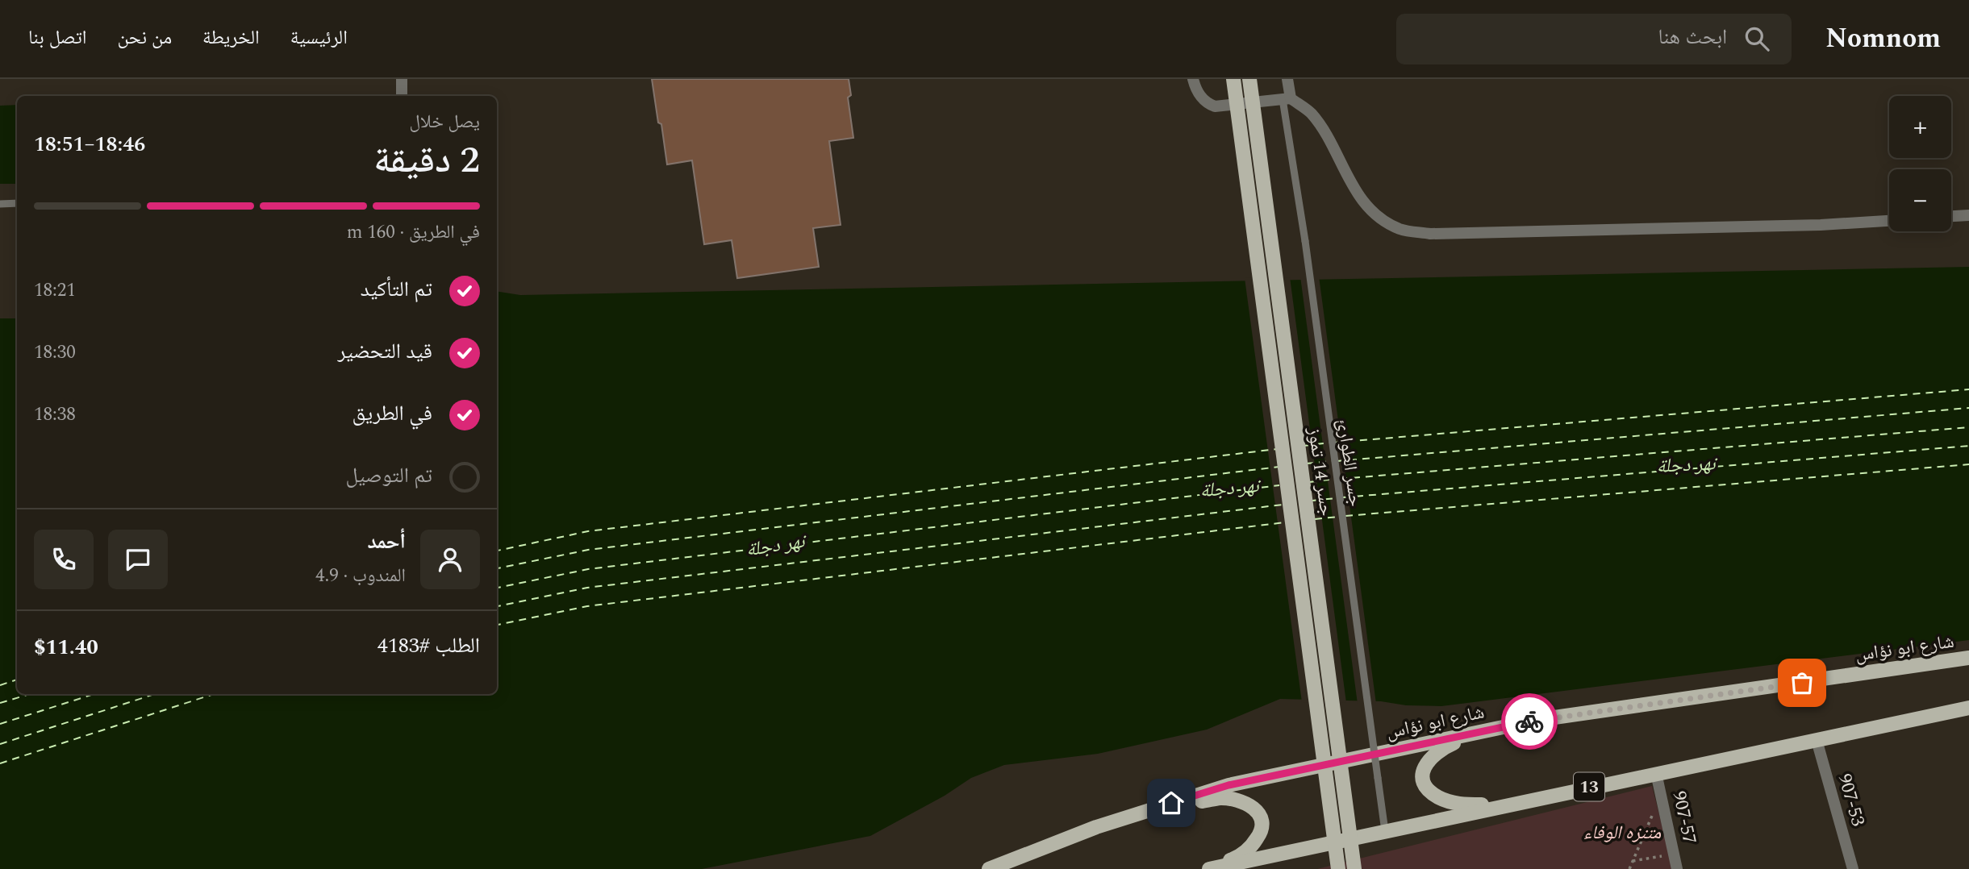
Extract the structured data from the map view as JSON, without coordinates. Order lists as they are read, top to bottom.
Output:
{
  "streets": {
    "main road": ["جسر 14 تموز", "شارع ابو نؤاس", "13"],
    "street": ["907-53", "907-57"],
    "lane": ["جسر الطوارئ"]
  },
  "crossings": [
    ["جسر الطوارئ", "13"],
    ["13", "907-53"],
    ["13", "907-57"]
  ],
  "water": ["نهر دجلة"],
  "parks": ["متنزه الوفاء"],
  "page": {
    "header": "Nomnom",
    "search": "ابحث هنا",
    "nav": [
      "الرئيسية",
      "الخريطة",
      "من نحن",
      "اتصل بنا"
    ],
    "map_buttons": ["+", "−"],
    "heading": ["2 دقيقة", "يصل خلال", "18:46–18:51"],
    "panel": [
      "أحمد",
      "المندوب · 4.9",
      "الطلب #4183",
      "$11.40"
    ],
    "bar": "في الطريق · 160 m",
    "list": [
      ["تم التأكيد", "18:21"],
      ["قيد التحضير", "18:30"],
      ["في الطريق", "18:38"],
      "تم التوصيل"
    ]
  }
}
